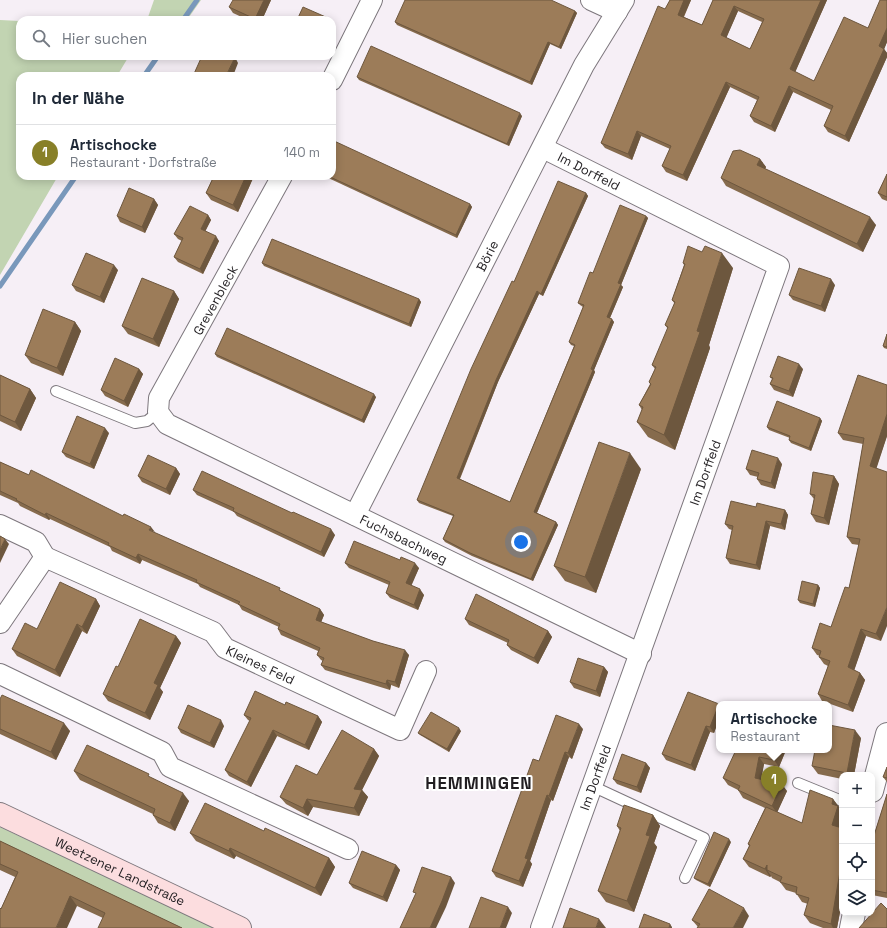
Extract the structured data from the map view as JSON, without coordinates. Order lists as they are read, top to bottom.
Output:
{
  "streets": {
    "main road": ["Weetzener Landstraße"],
    "street": [
      "Im Dorffeld",
      "Börie",
      "Grevenbleck",
      "Fuchsbachweg",
      "Kleines Feld"
    ]
  },
  "crossings": [
    ["Im Dorffeld", "Börie"],
    ["Im Dorffeld", "Fuchsbachweg"],
    ["Börie", "Fuchsbachweg"],
    ["Grevenbleck", "Fuchsbachweg"]
  ],
  "districts": ["HEMMINGEN"],
  "page": {
    "search": "Hier suchen",
    "heading": "In der Nähe",
    "list": [
      {
        "mark": "1",
        "name": "Artischocke",
        "note": "Restaurant · Dorfstraße",
        "value": "140 m"
      }
    ],
    "popup": ["Artischocke", "Restaurant"],
    "pins": "1",
    "map_buttons": ["+", "−"]
  }
}
